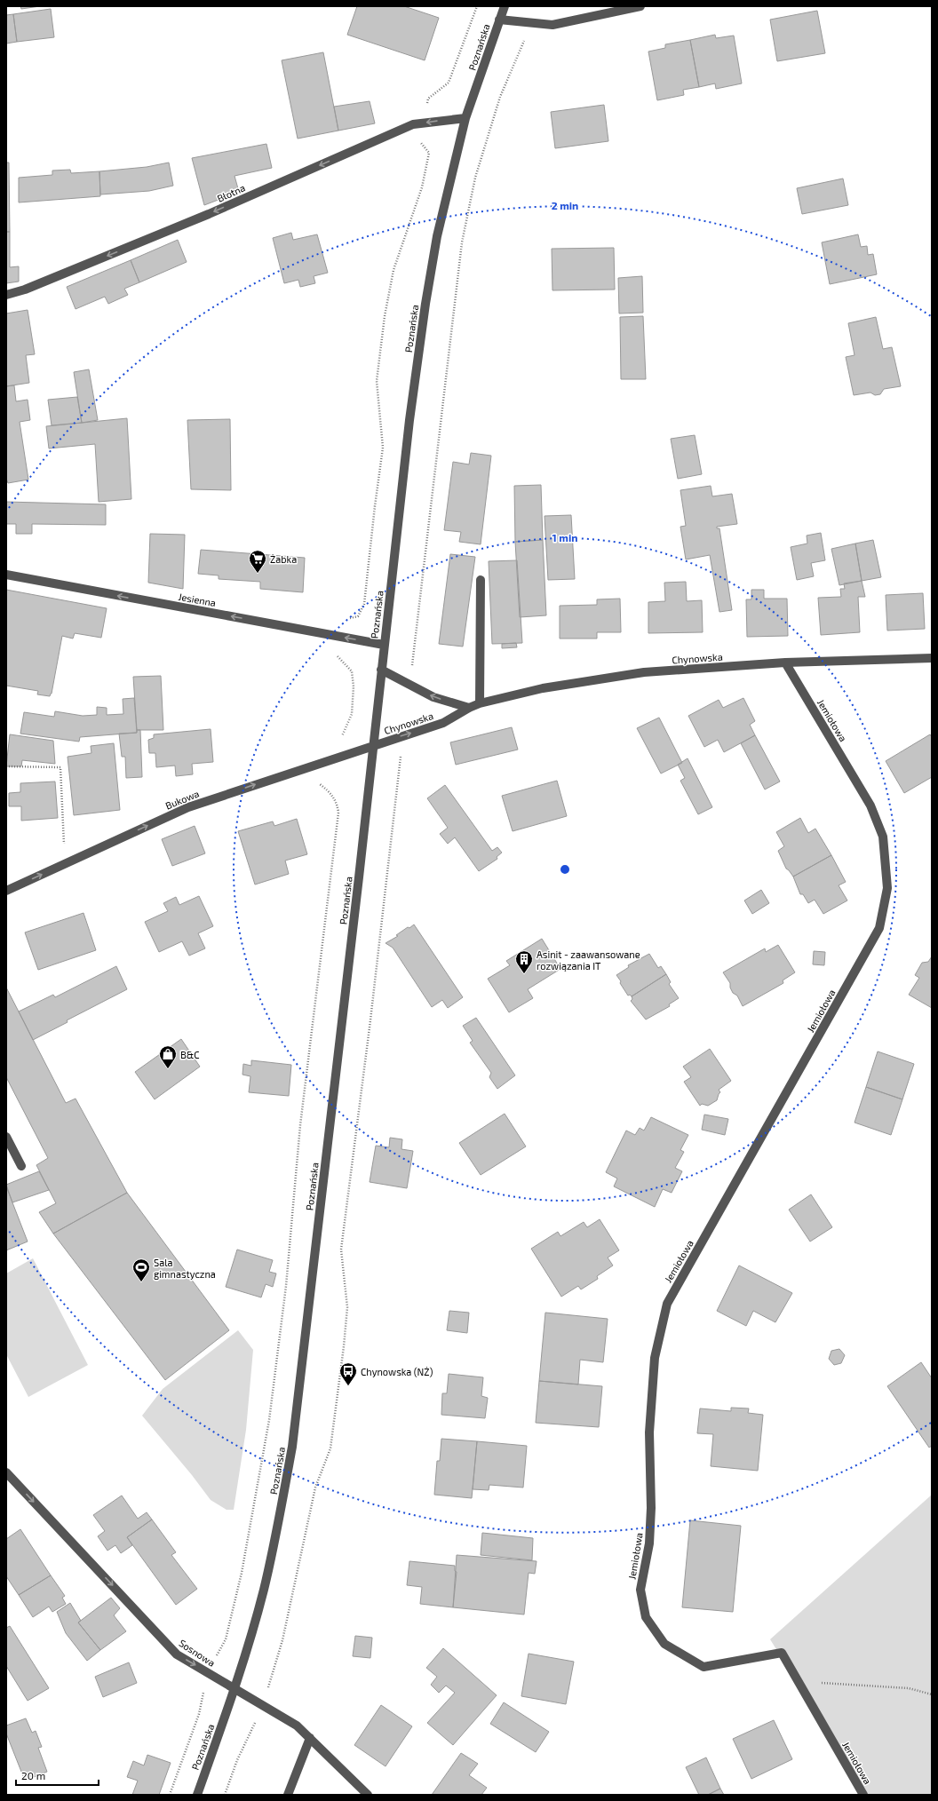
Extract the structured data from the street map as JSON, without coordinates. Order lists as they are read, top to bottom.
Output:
{
  "streets": {
    "street": [
      "Poznańska",
      "Błotna",
      "Jesienna",
      "Chynowska",
      "Jemiołowa",
      "Bukowa",
      "Sosnowa"
    ]
  },
  "crossings": [
    ["Poznańska", "Błotna"],
    ["Poznańska", "Jesienna"],
    ["Poznańska", "Chynowska"],
    ["Poznańska", "Bukowa"],
    ["Poznańska", "Sosnowa"],
    ["Chynowska", "Jemiołowa"],
    ["Chynowska", "Bukowa"]
  ],
  "one_way": [
    "Błotna",
    "Jesienna",
    "Bukowa",
    "Sosnowa"
  ],
  "places": {
    "supermarket": ["Żabka"],
    "building": ["Asinit - zaawansowane rozwiązania IT"],
    "shop": ["B&C"],
    "sports": ["Sala gimnastyczna"],
    "bus stop": ["Chynowska (NŻ)"]
  },
  "scale_bar": "20 m",
  "rings": ["2 min", "1 min"]
}
